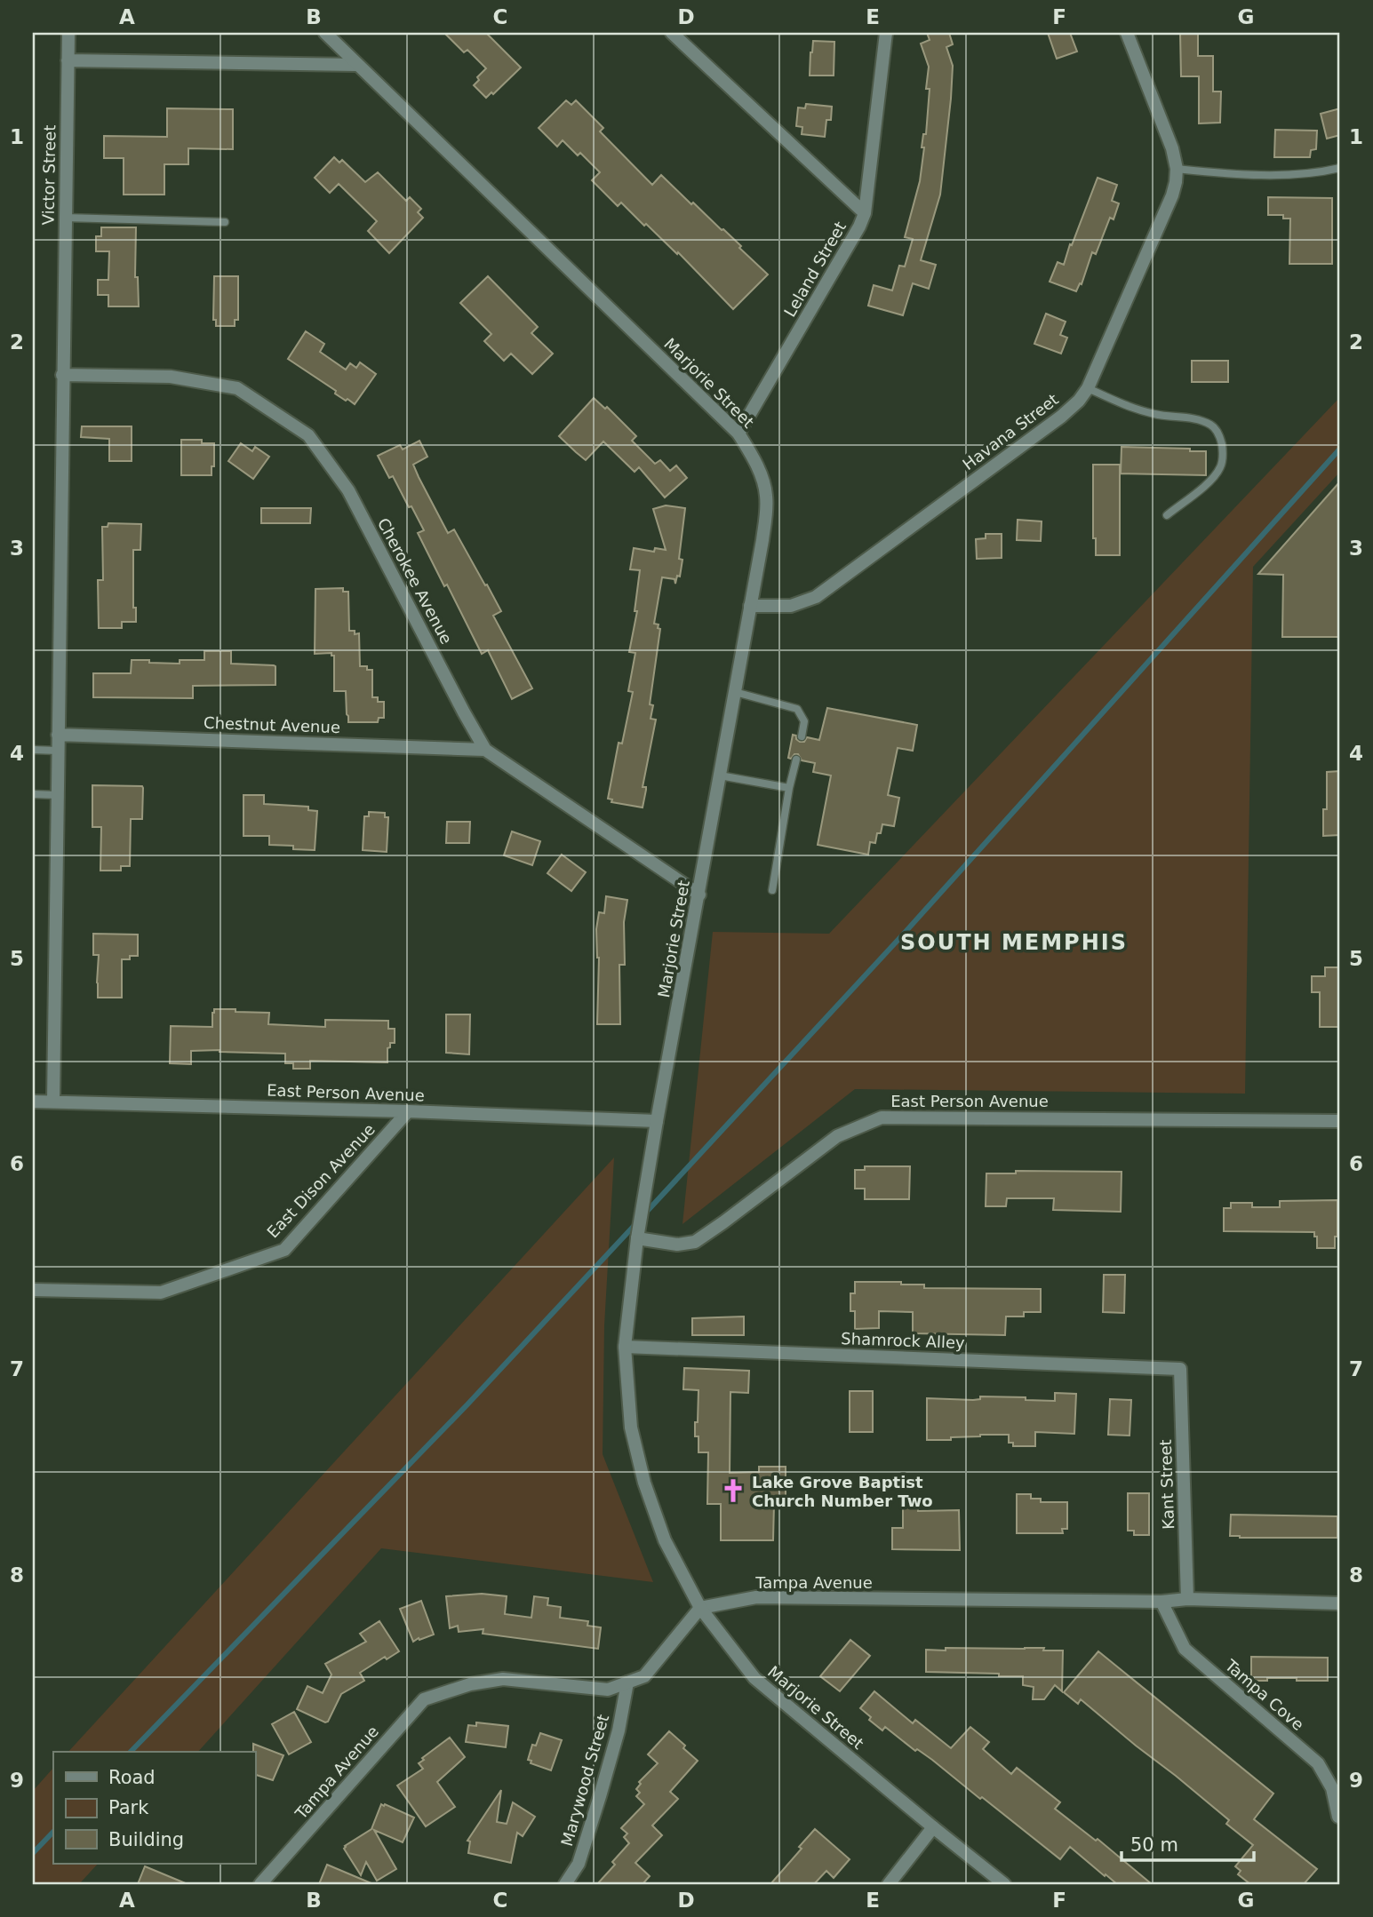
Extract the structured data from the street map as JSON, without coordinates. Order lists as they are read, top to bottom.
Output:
{
  "streets": {
    "street": [
      "Victor Street",
      "Leland Street",
      "Marjorie Street",
      "Havana Street",
      "Cherokee Avenue",
      "Chestnut Avenue",
      "East Person Avenue",
      "East Dison Avenue",
      "Shamrock Alley",
      "Kant Street",
      "Tampa Avenue",
      "Tampa Cove",
      "Marywood Street"
    ]
  },
  "crossings": [
    ["Victor Street", "Cherokee Avenue"],
    ["Victor Street", "Chestnut Avenue"],
    ["Victor Street", "East Person Avenue"],
    ["Leland Street", "Marjorie Street"],
    ["Marjorie Street", "Havana Street"],
    ["Marjorie Street", "Cherokee Avenue"],
    ["Marjorie Street", "East Person Avenue"],
    ["Marjorie Street", "Shamrock Alley"],
    ["Marjorie Street", "Tampa Avenue"],
    ["Cherokee Avenue", "Chestnut Avenue"],
    ["East Person Avenue", "East Dison Avenue"],
    ["Shamrock Alley", "Kant Street"],
    ["Kant Street", "Tampa Avenue"],
    ["Tampa Avenue", "Tampa Cove"],
    ["Tampa Avenue", "Marywood Street"]
  ],
  "districts": ["SOUTH MEMPHIS"],
  "places": {
    "church": ["Lake Grove Baptist Church Number Two"]
  },
  "legend": ["Road", "Park", "Building"],
  "scale_bar": "50 m",
  "grid": {
    "columns": [
      "A",
      "B",
      "C",
      "D",
      "E",
      "F",
      "G"
    ],
    "rows": [
      "1",
      "2",
      "3",
      "4",
      "5",
      "6",
      "7",
      "8",
      "9"
    ]
  }
}
